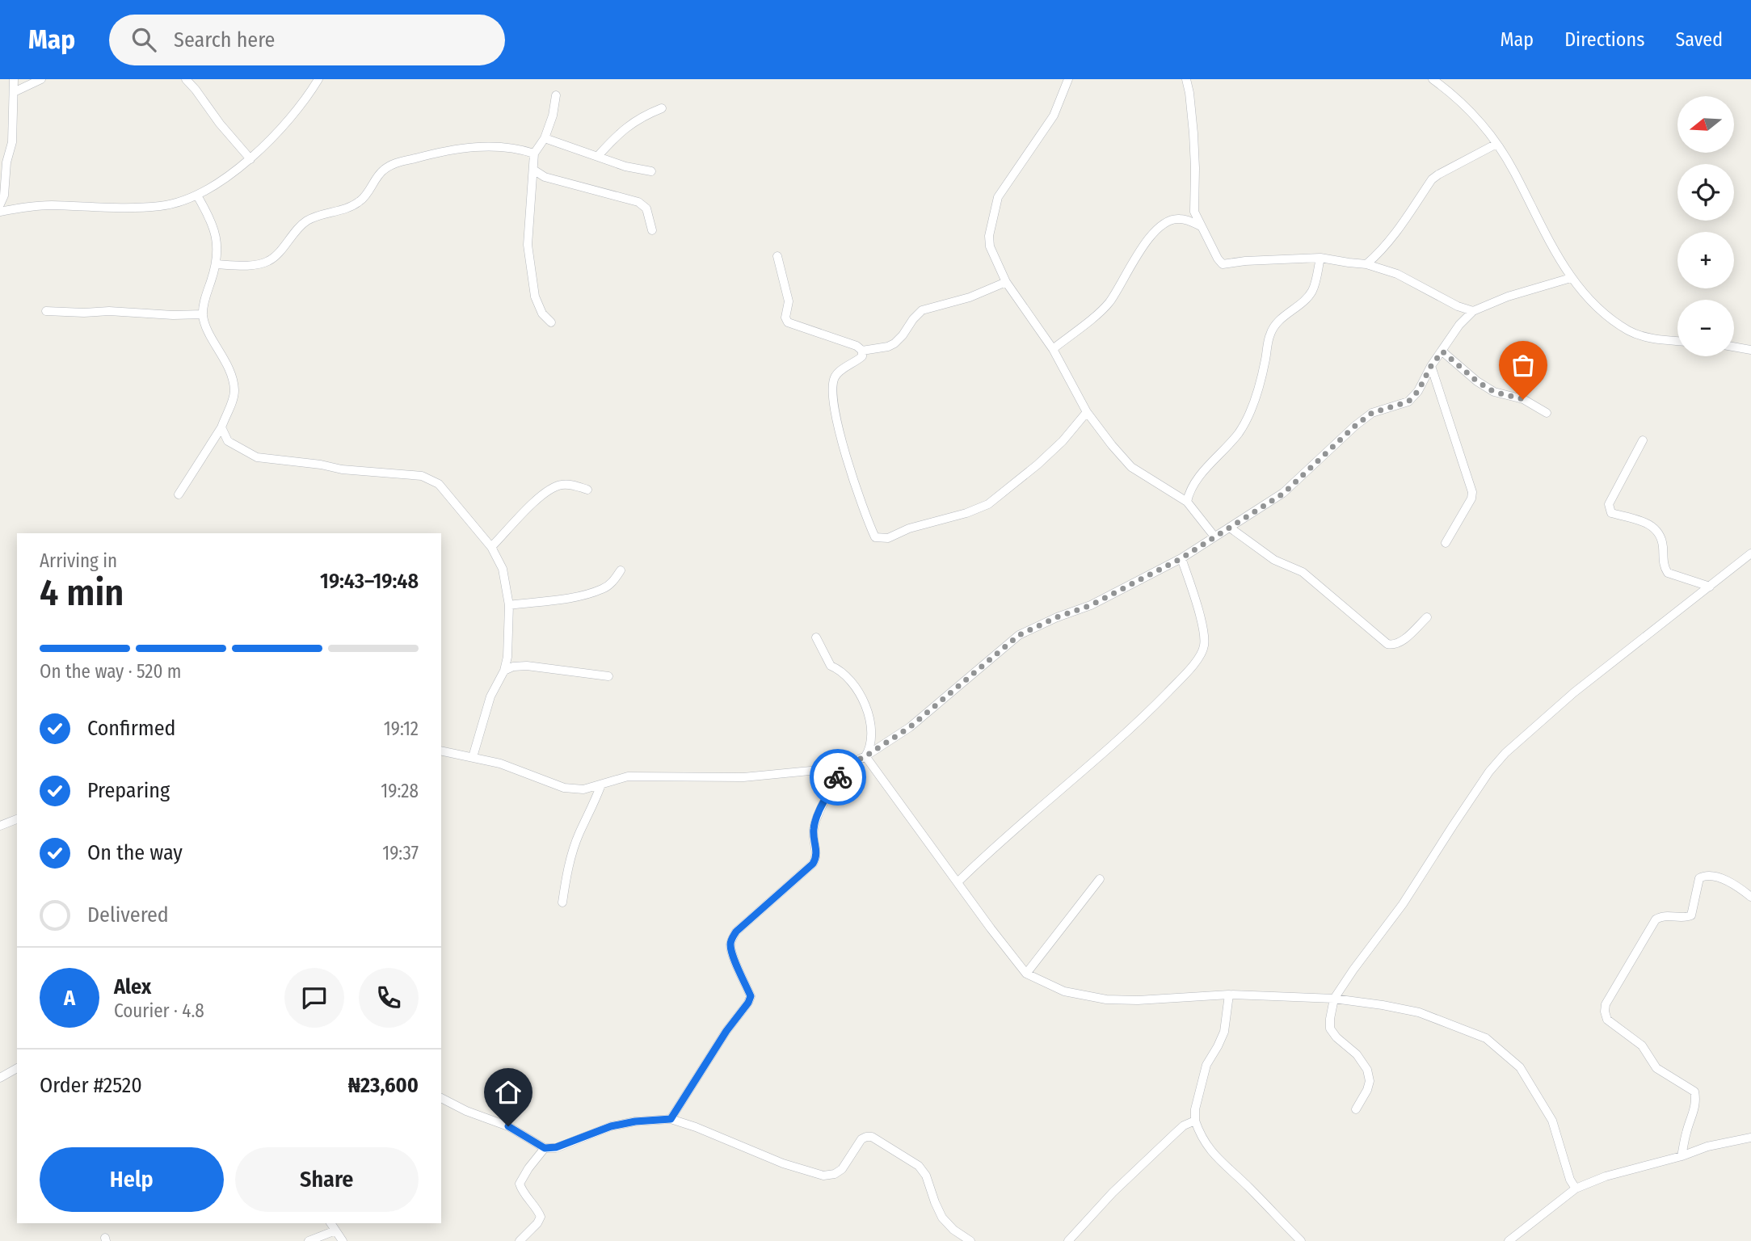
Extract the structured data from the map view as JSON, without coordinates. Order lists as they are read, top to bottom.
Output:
{
  "north": "left",
  "page": {
    "header": "Map",
    "search": "Search here",
    "nav": ["Map", "Directions", "Saved"],
    "map_buttons": ["+", "−"],
    "heading": ["4 min", "Arriving in", "19:43–19:48"],
    "panel": [
      "Alex",
      "Courier · 4.8",
      "Order #2520",
      "₦23,600"
    ],
    "bar": "On the way · 520 m",
    "list": [
      ["Confirmed", "19:12"],
      ["Preparing", "19:28"],
      ["On the way", "19:37"],
      "Delivered"
    ],
    "round": "A",
    "buttons": ["Help", "Share"]
  }
}
